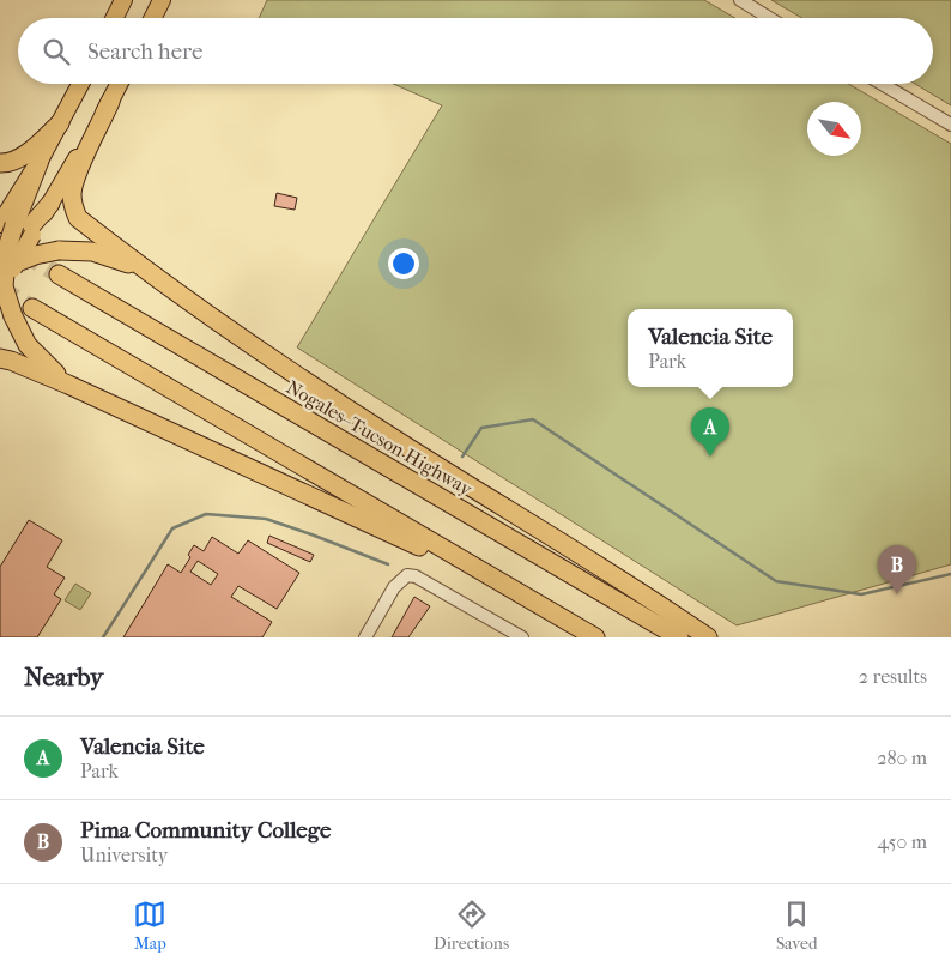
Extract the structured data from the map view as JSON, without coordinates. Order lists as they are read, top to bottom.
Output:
{
  "streets": {
    "highway": ["Nogales–Tucson Highway"]
  },
  "north": "bottom right",
  "page": {
    "search": "Search here",
    "popup": ["Valencia Site", "Park"],
    "pins": ["A", "B"],
    "heading": ["Nearby", "2 results"],
    "list": [
      {
        "mark": "A",
        "name": "Valencia Site",
        "note": "Park",
        "value": "280 m"
      },
      {
        "mark": "B",
        "name": "Pima Community College",
        "note": "University",
        "value": "450 m"
      }
    ],
    "nav": ["Map", "Directions", "Saved"]
  }
}
